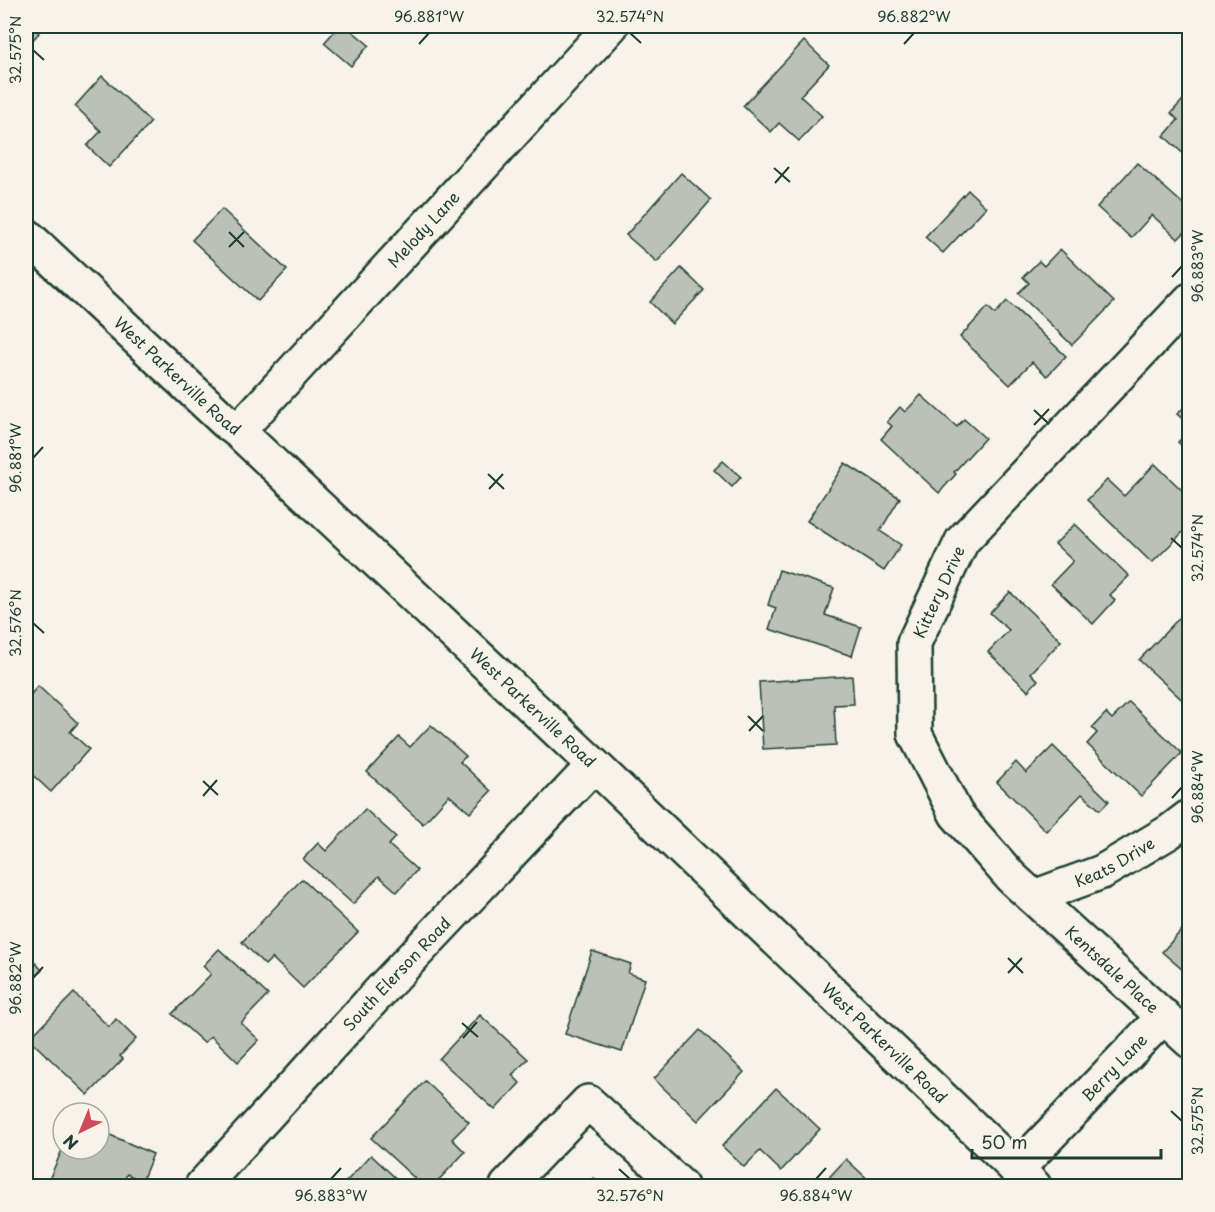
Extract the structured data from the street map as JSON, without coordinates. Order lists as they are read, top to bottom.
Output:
{
  "streets": {
    "street": [
      "Melody Lane",
      "West Parkerville Road",
      "Kittery Drive",
      "Keats Drive",
      "Kentsdale Place",
      "South Elerson Road",
      "Berry Lane"
    ]
  },
  "crossings": [
    ["Melody Lane", "West Parkerville Road"],
    ["West Parkerville Road", "South Elerson Road"],
    ["West Parkerville Road", "Berry Lane"],
    ["Kittery Drive", "Keats Drive"],
    ["Kittery Drive", "Kentsdale Place"],
    ["Keats Drive", "Kentsdale Place"],
    ["Kentsdale Place", "Berry Lane"]
  ],
  "scale_bar": "50 m",
  "north": "bottom left",
  "coordinates": [
    "96.881°W",
    "32.574°N",
    "96.882°W",
    "32.575°N",
    "96.883°W",
    "32.576°N",
    "96.884°W"
  ]
}
